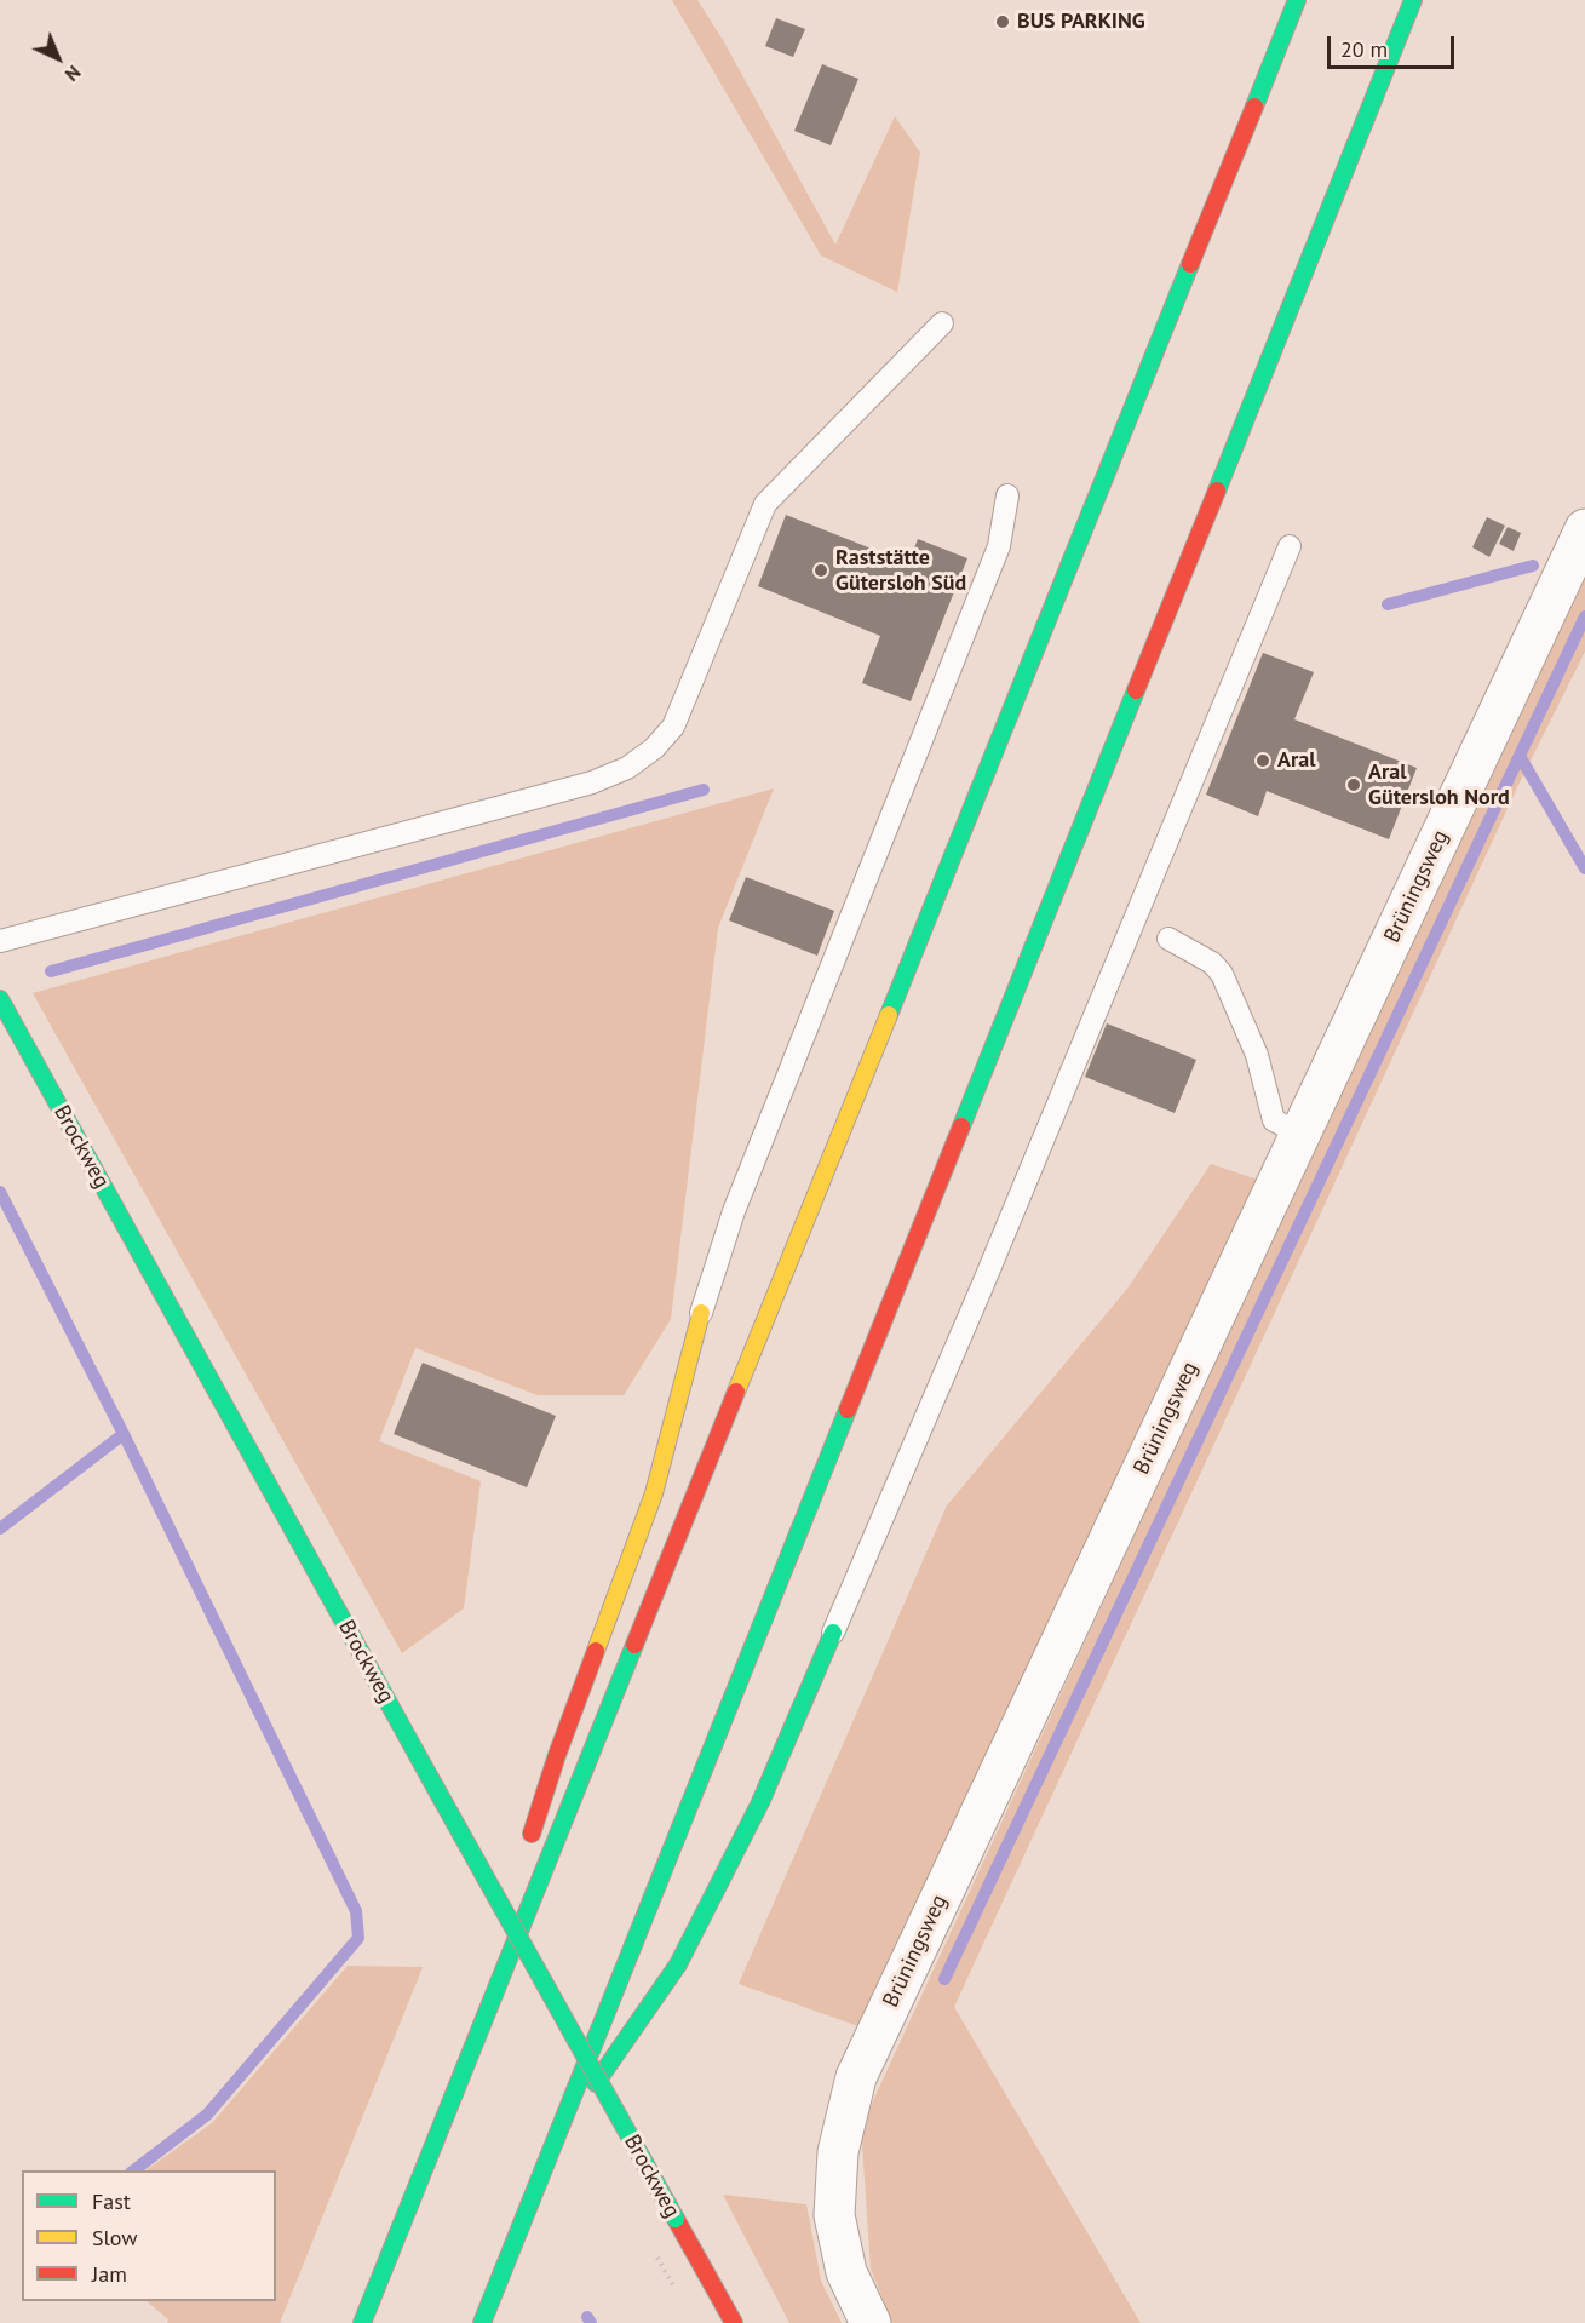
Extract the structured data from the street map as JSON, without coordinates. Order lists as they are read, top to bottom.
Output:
{
  "streets": {
    "main road": ["Brockweg"],
    "street": ["Brüningsweg"]
  },
  "places": [
    "BUS PARKING",
    "Raststätte Gütersloh Süd",
    "Aral",
    "Aral Gütersloh Nord"
  ],
  "legend": ["Fast", "Slow", "Jam"],
  "scale_bar": "20 m",
  "north": "bottom right"
}
